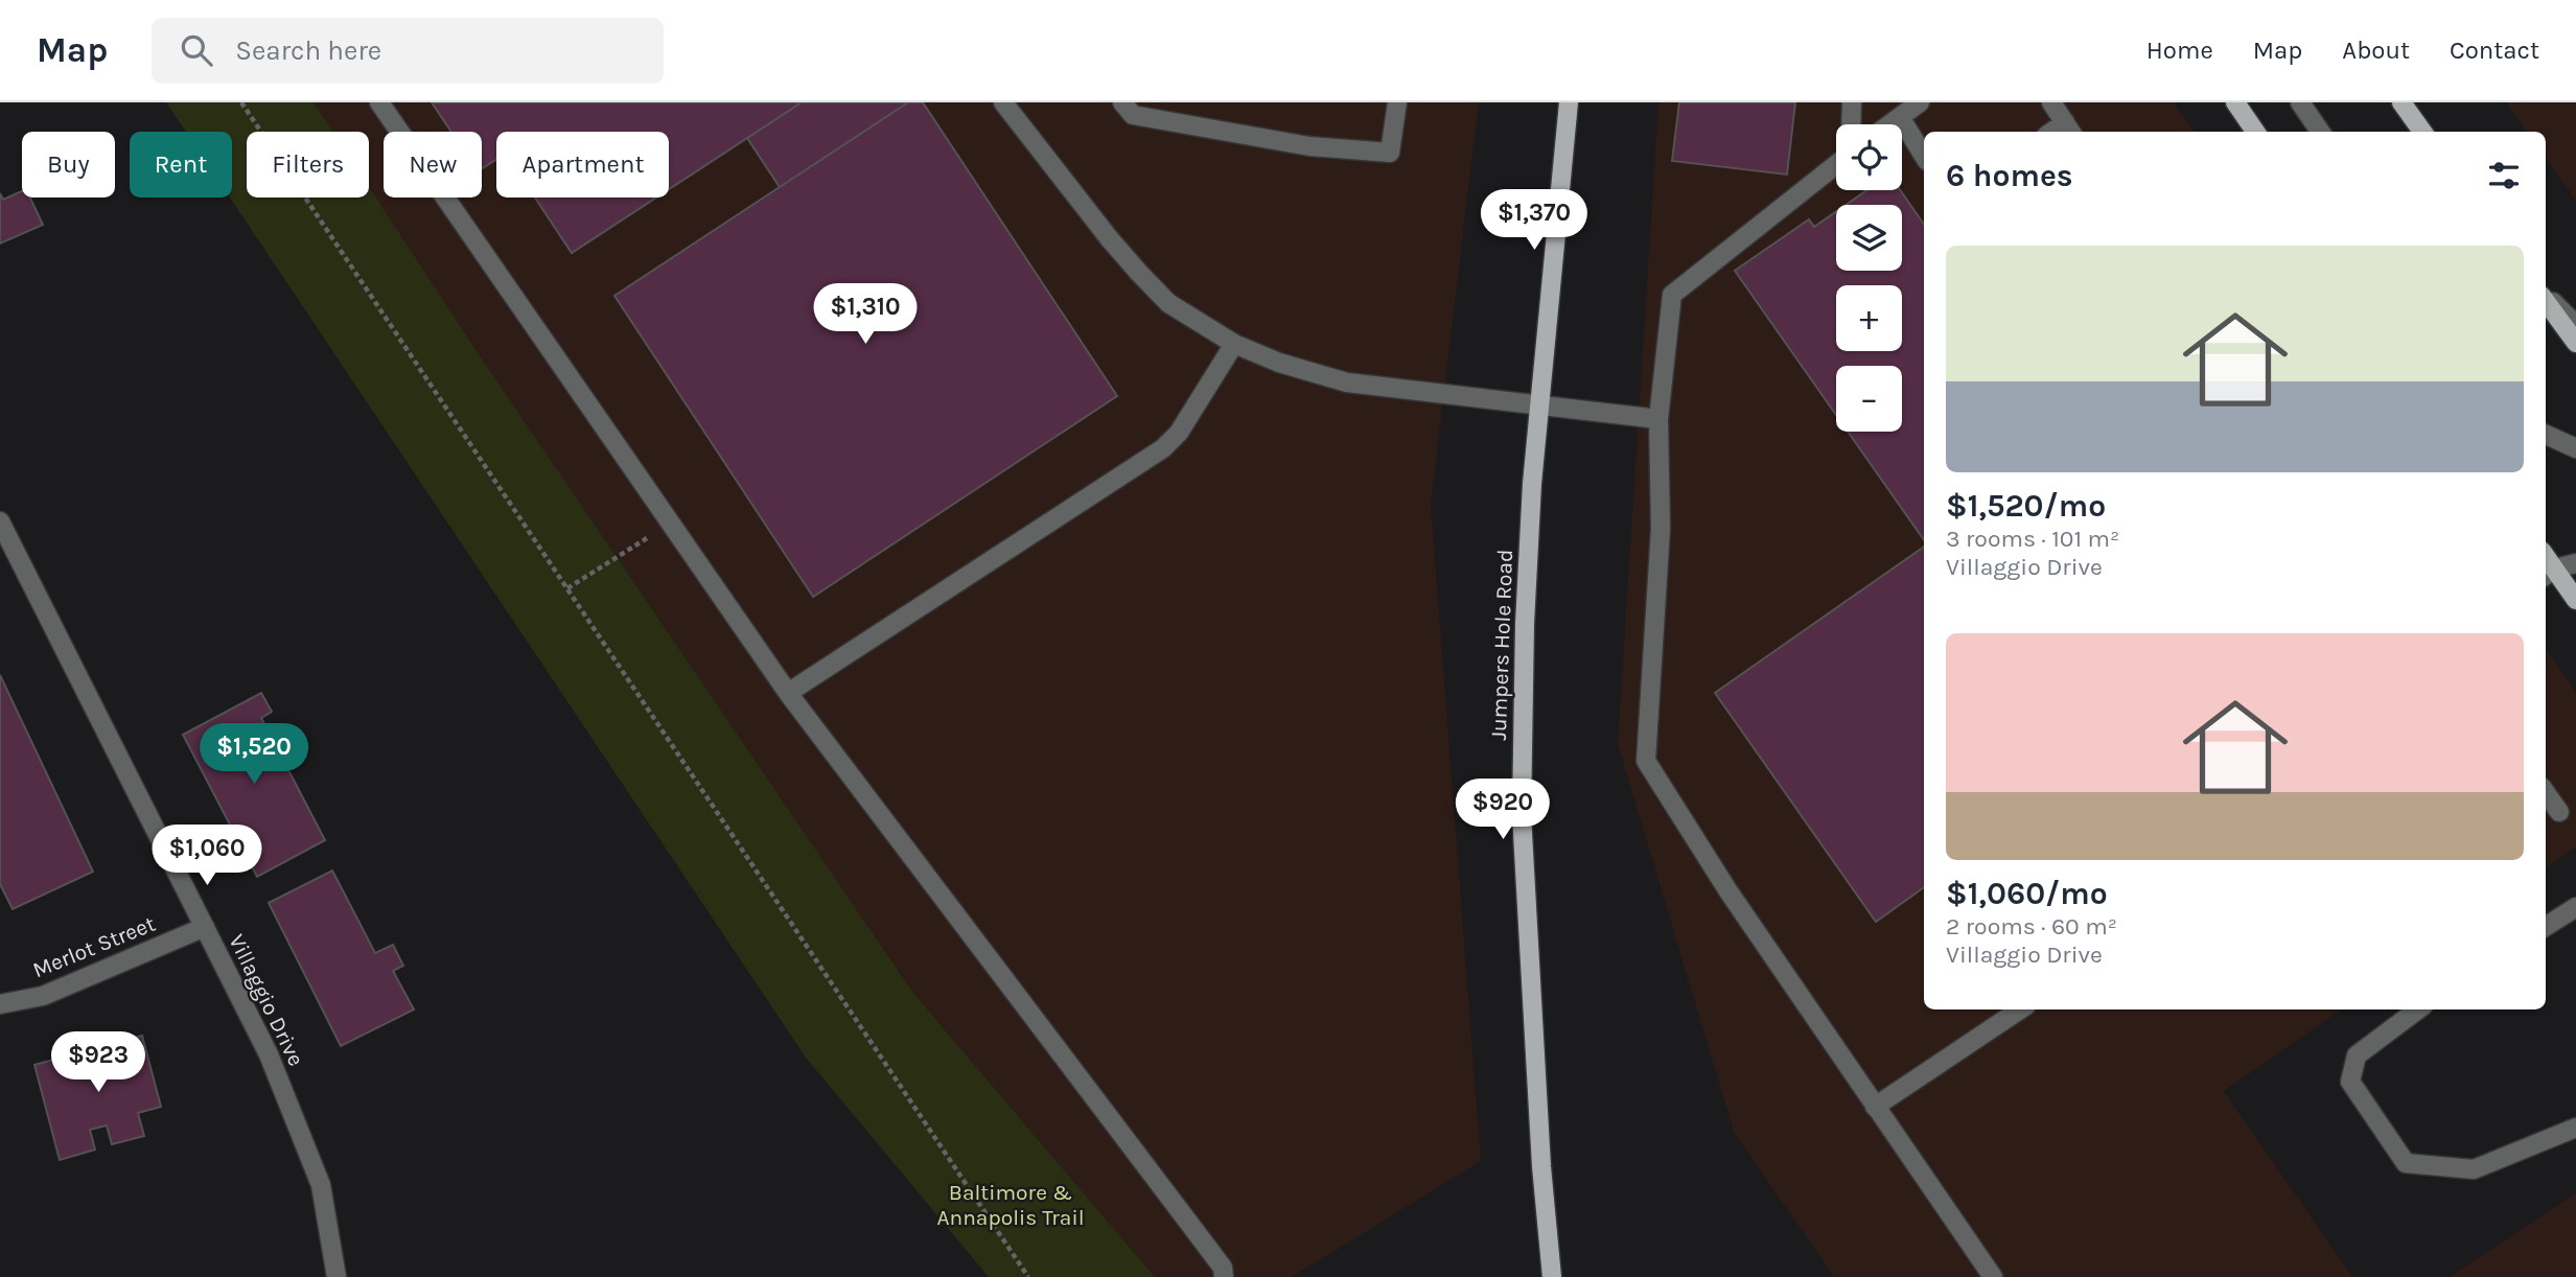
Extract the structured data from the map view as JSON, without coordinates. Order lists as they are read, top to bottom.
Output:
{
  "streets": {
    "main road": ["Jumpers Hole Road"],
    "street": ["Merlot Street", "Villaggio Drive"]
  },
  "crossings": [
    ["Merlot Street", "Villaggio Drive"]
  ],
  "parks": ["Baltimore & Annapolis Trail"],
  "page": {
    "header": "Map",
    "search": "Search here",
    "nav": [
      "Home",
      "Map",
      "About",
      "Contact"
    ],
    "map_buttons": ["+", "−"],
    "chip": [
      "Buy",
      "Rent",
      "Filters",
      "New",
      "Apartment"
    ],
    "heading": "6 homes",
    "price": [
      "$1,370",
      "$1,310",
      "$1,520",
      "$920",
      "$1,060",
      "$923"
    ],
    "list": [
      {
        "name": "$1,520/mo",
        "note": "3 rooms · 101 m² · Villaggio Drive"
      },
      {
        "name": "$1,060/mo",
        "note": "2 rooms · 60 m² · Villaggio Drive"
      }
    ]
  }
}
